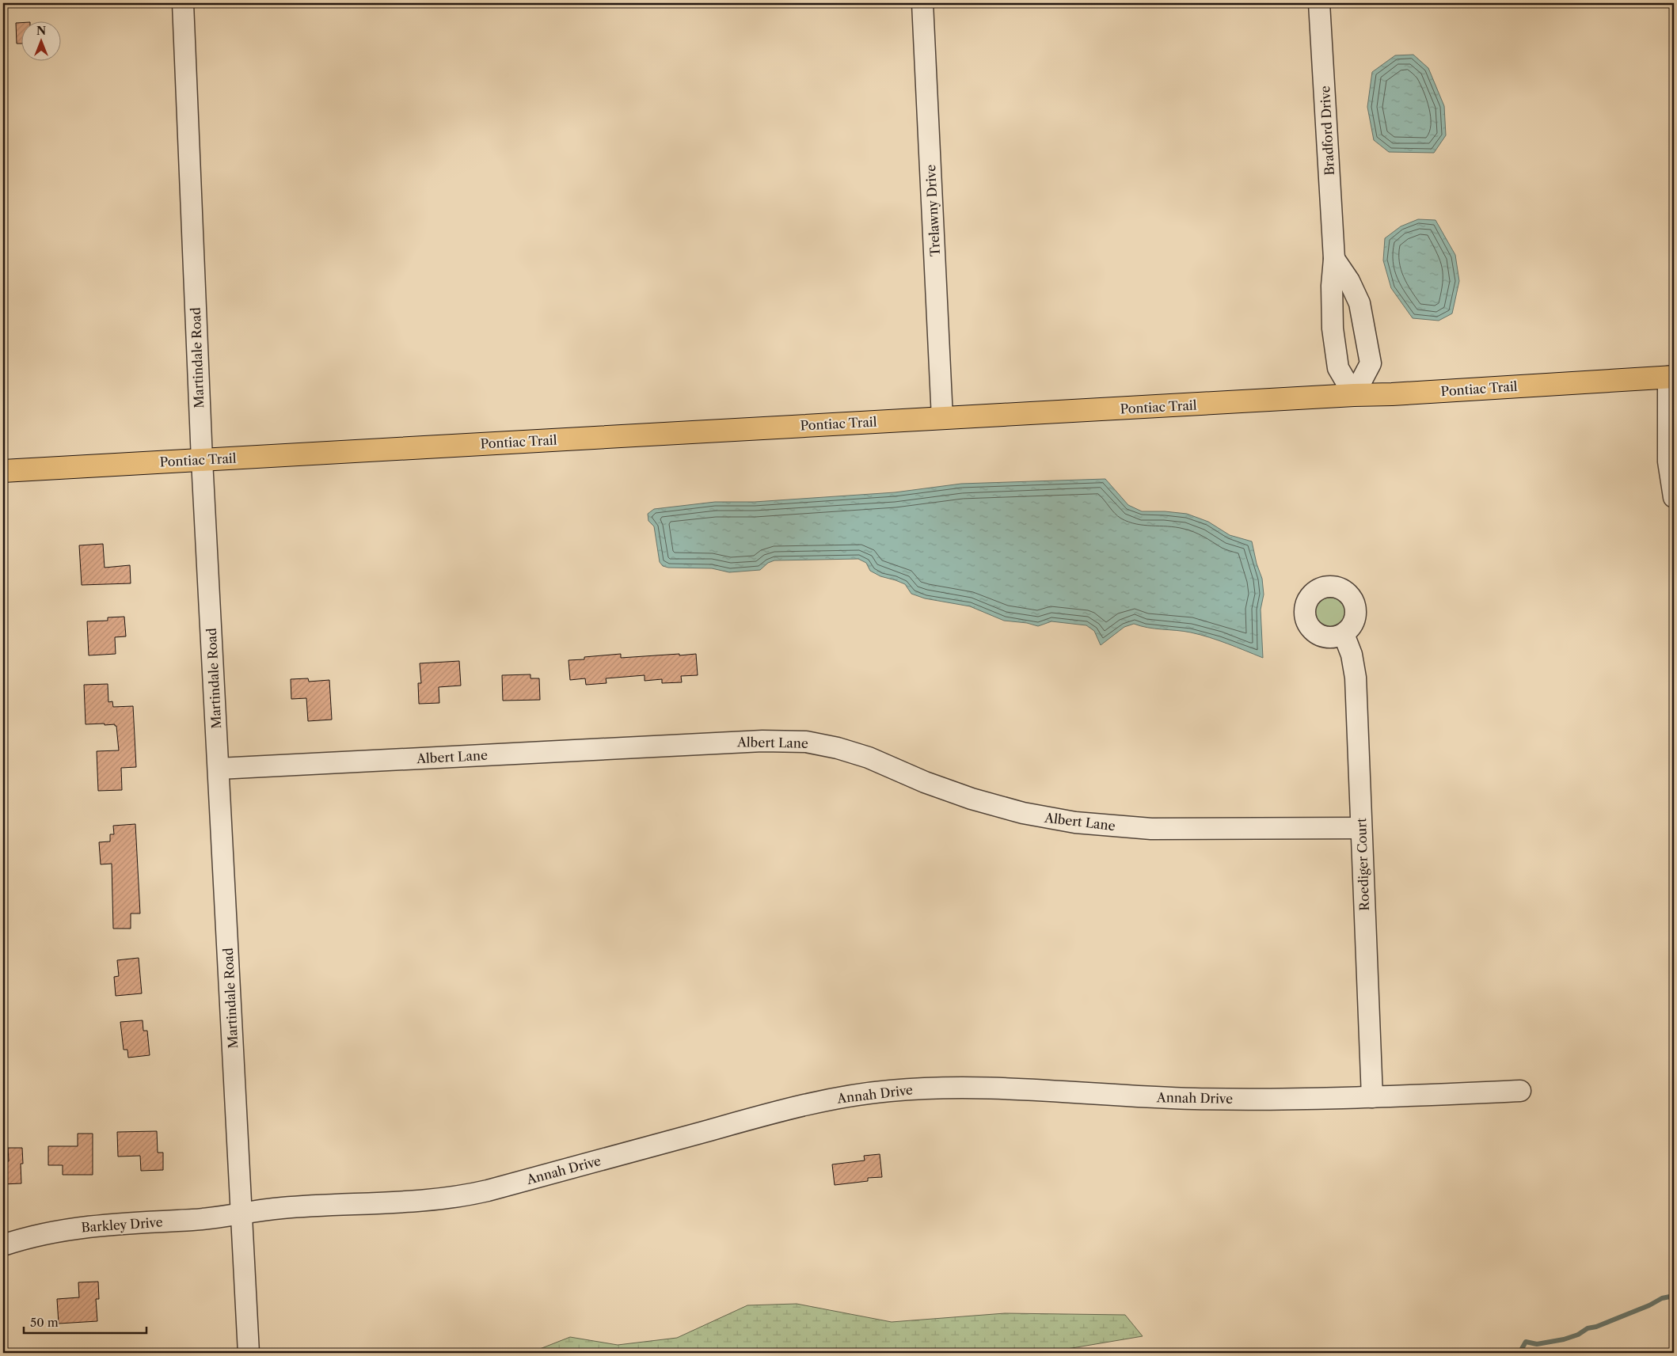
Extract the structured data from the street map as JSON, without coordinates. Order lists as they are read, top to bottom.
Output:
{
  "streets": {
    "main road": ["Pontiac Trail"],
    "street": [
      "Bradford Drive",
      "Trelawny Drive",
      "Martindale Road",
      "Albert Lane",
      "Roediger Court",
      "Annah Drive",
      "Barkley Drive"
    ]
  },
  "crossings": [
    ["Bradford Drive", "Pontiac Trail"],
    ["Trelawny Drive", "Pontiac Trail"],
    ["Martindale Road", "Pontiac Trail"],
    ["Martindale Road", "Albert Lane"],
    ["Martindale Road", "Annah Drive"],
    ["Martindale Road", "Barkley Drive"],
    ["Albert Lane", "Roediger Court"],
    ["Roediger Court", "Annah Drive"],
    ["Annah Drive", "Barkley Drive"]
  ],
  "scale_bar": "50 m",
  "north": "top"
}
